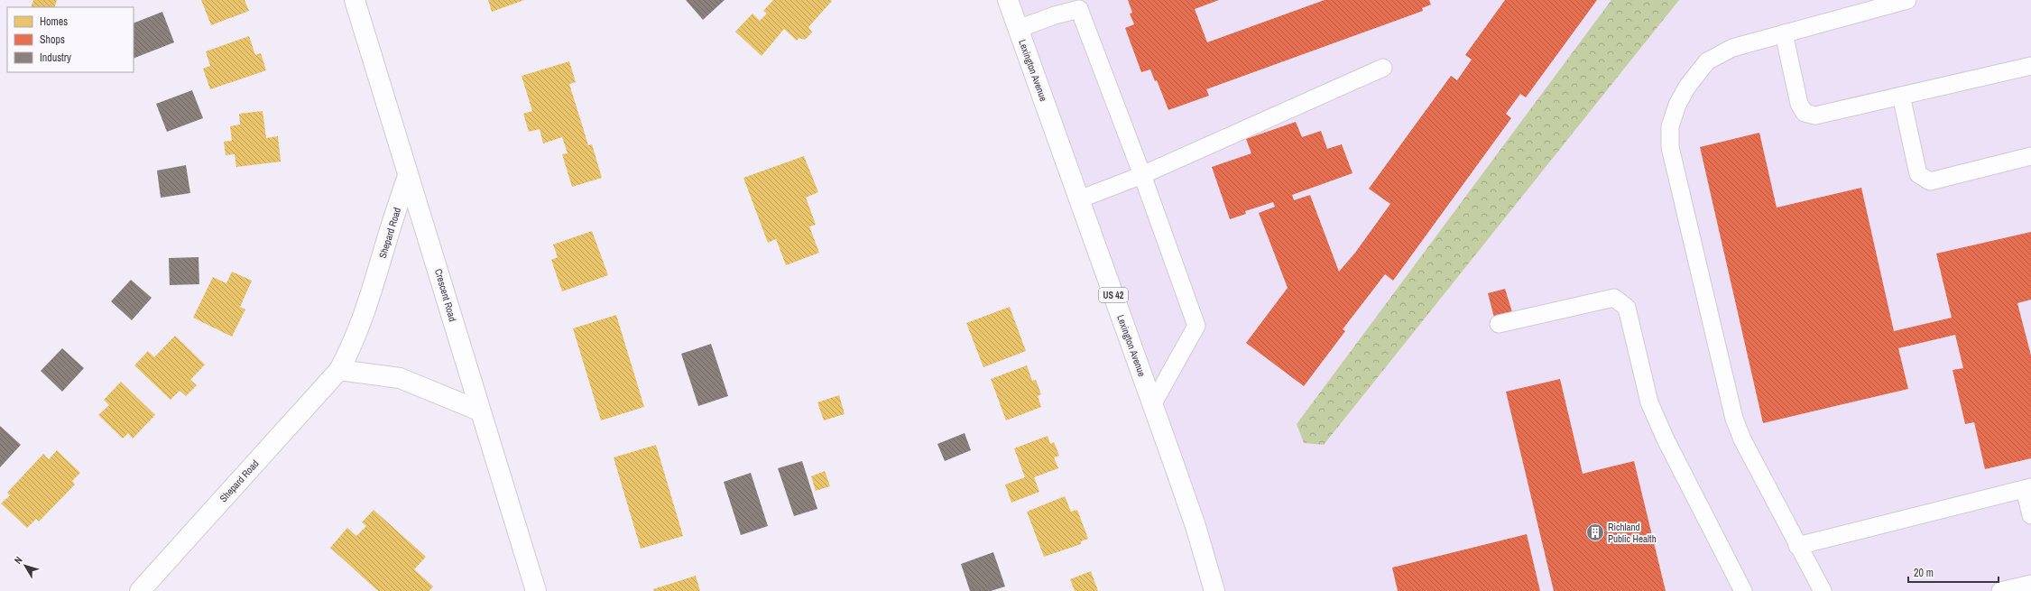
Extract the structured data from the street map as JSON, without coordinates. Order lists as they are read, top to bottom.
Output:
{
  "streets": {
    "street": [
      "Lexington Avenue",
      "Shepard Road",
      "Crescent Road",
      "US 42"
    ]
  },
  "crossings": [
    ["Shepard Road", "Crescent Road"]
  ],
  "places": {
    "building": ["Richland Public Health"]
  },
  "legend": ["Homes", "Shops", "Industry"],
  "scale_bar": "20 m",
  "north": "top left"
}
